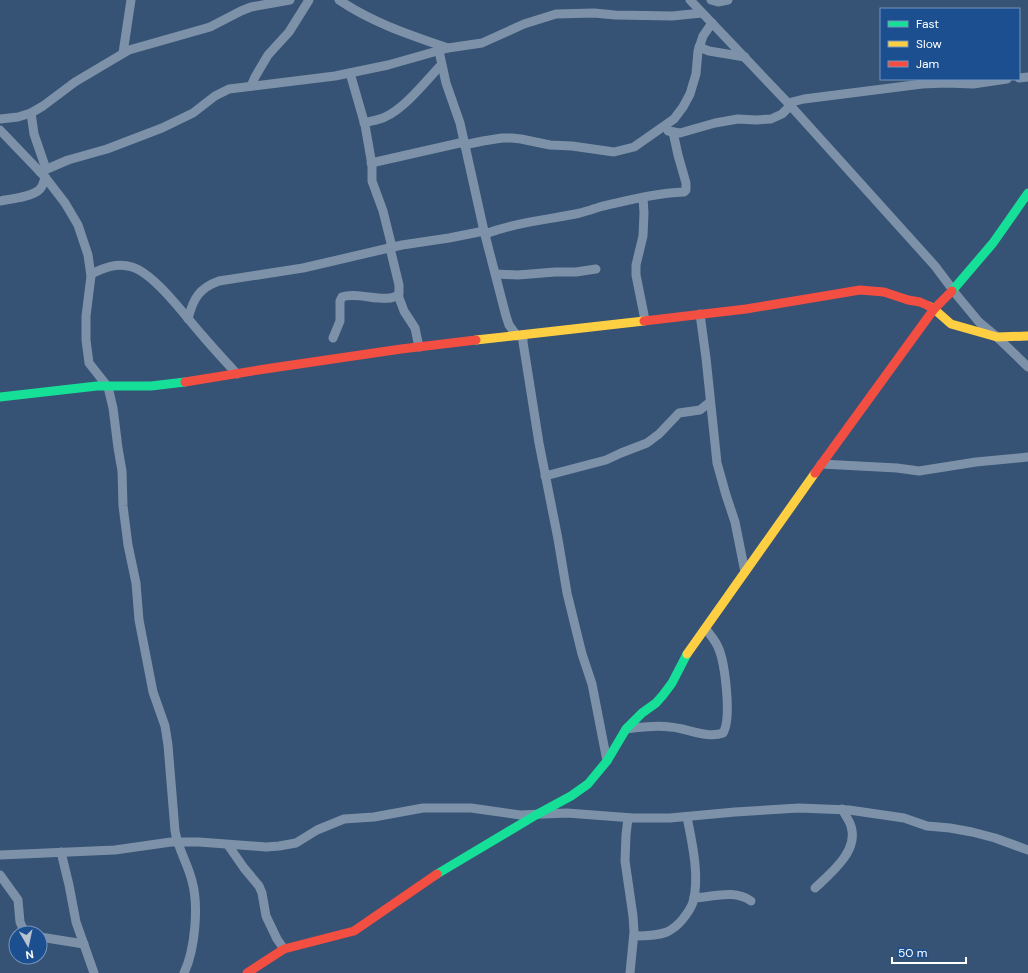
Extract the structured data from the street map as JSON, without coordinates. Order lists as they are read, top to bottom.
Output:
{
  "legend": ["Fast", "Slow", "Jam"],
  "scale_bar": "50 m",
  "north": "bottom"
}
